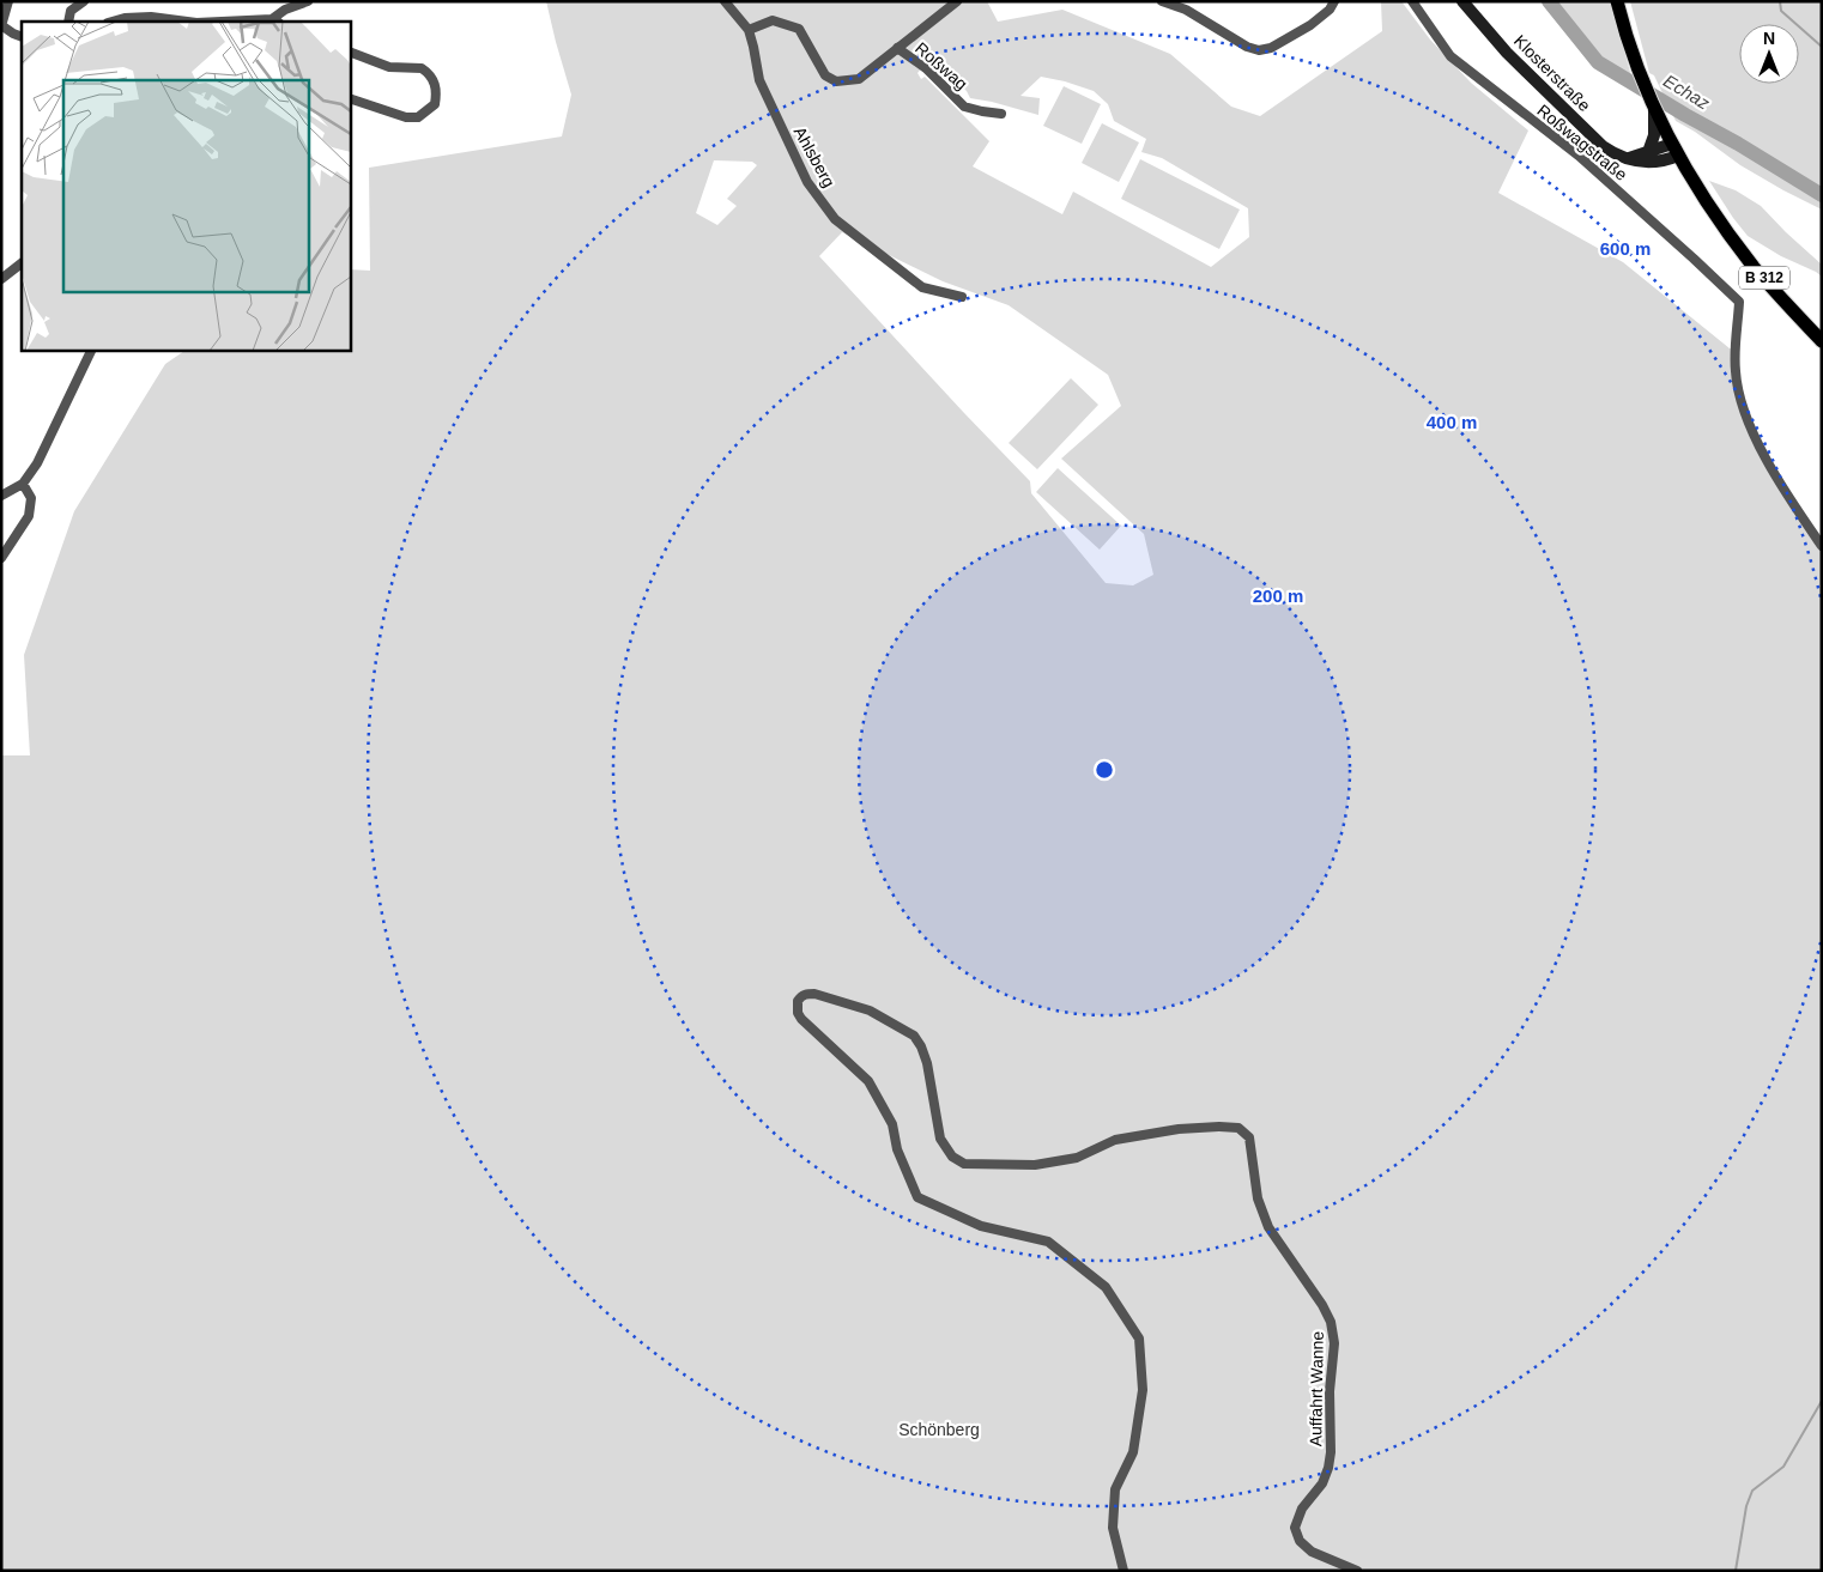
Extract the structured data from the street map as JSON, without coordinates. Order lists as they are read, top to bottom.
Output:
{
  "streets": {
    "main road": ["Klosterstraße", "B 312"],
    "street": [
      "Roßwag",
      "Roßwagstraße",
      "Ahlsberg",
      "Auffahrt Wanne"
    ]
  },
  "crossings": [
    ["Klosterstraße", "B 312"]
  ],
  "water": ["Echaz"],
  "parks": ["Schönberg"],
  "north": "top",
  "rings": ["600 m", "400 m", "200 m"]
}
